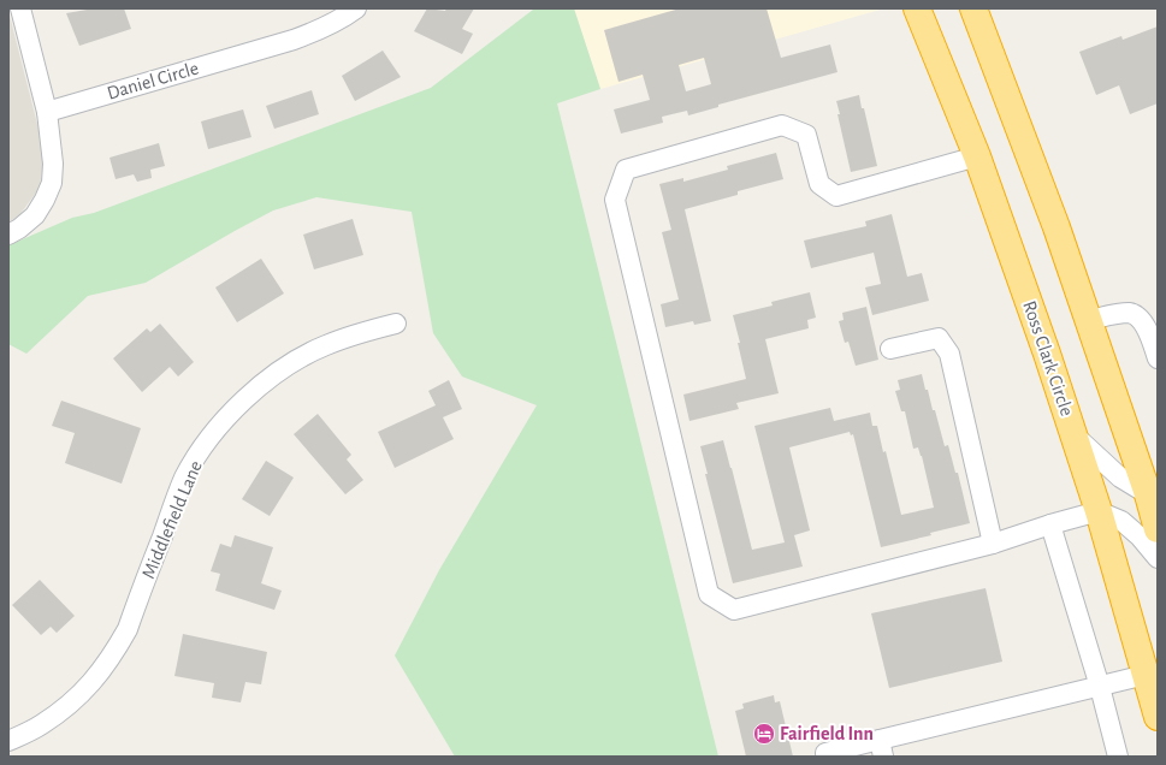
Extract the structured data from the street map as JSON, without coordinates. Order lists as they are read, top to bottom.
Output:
{
  "streets": {
    "highway": ["Ross Clark Circle"],
    "street": ["Daniel Circle", "Middlefield Lane"]
  },
  "places": {
    "hotel": ["Fairfield Inn"]
  }
}
